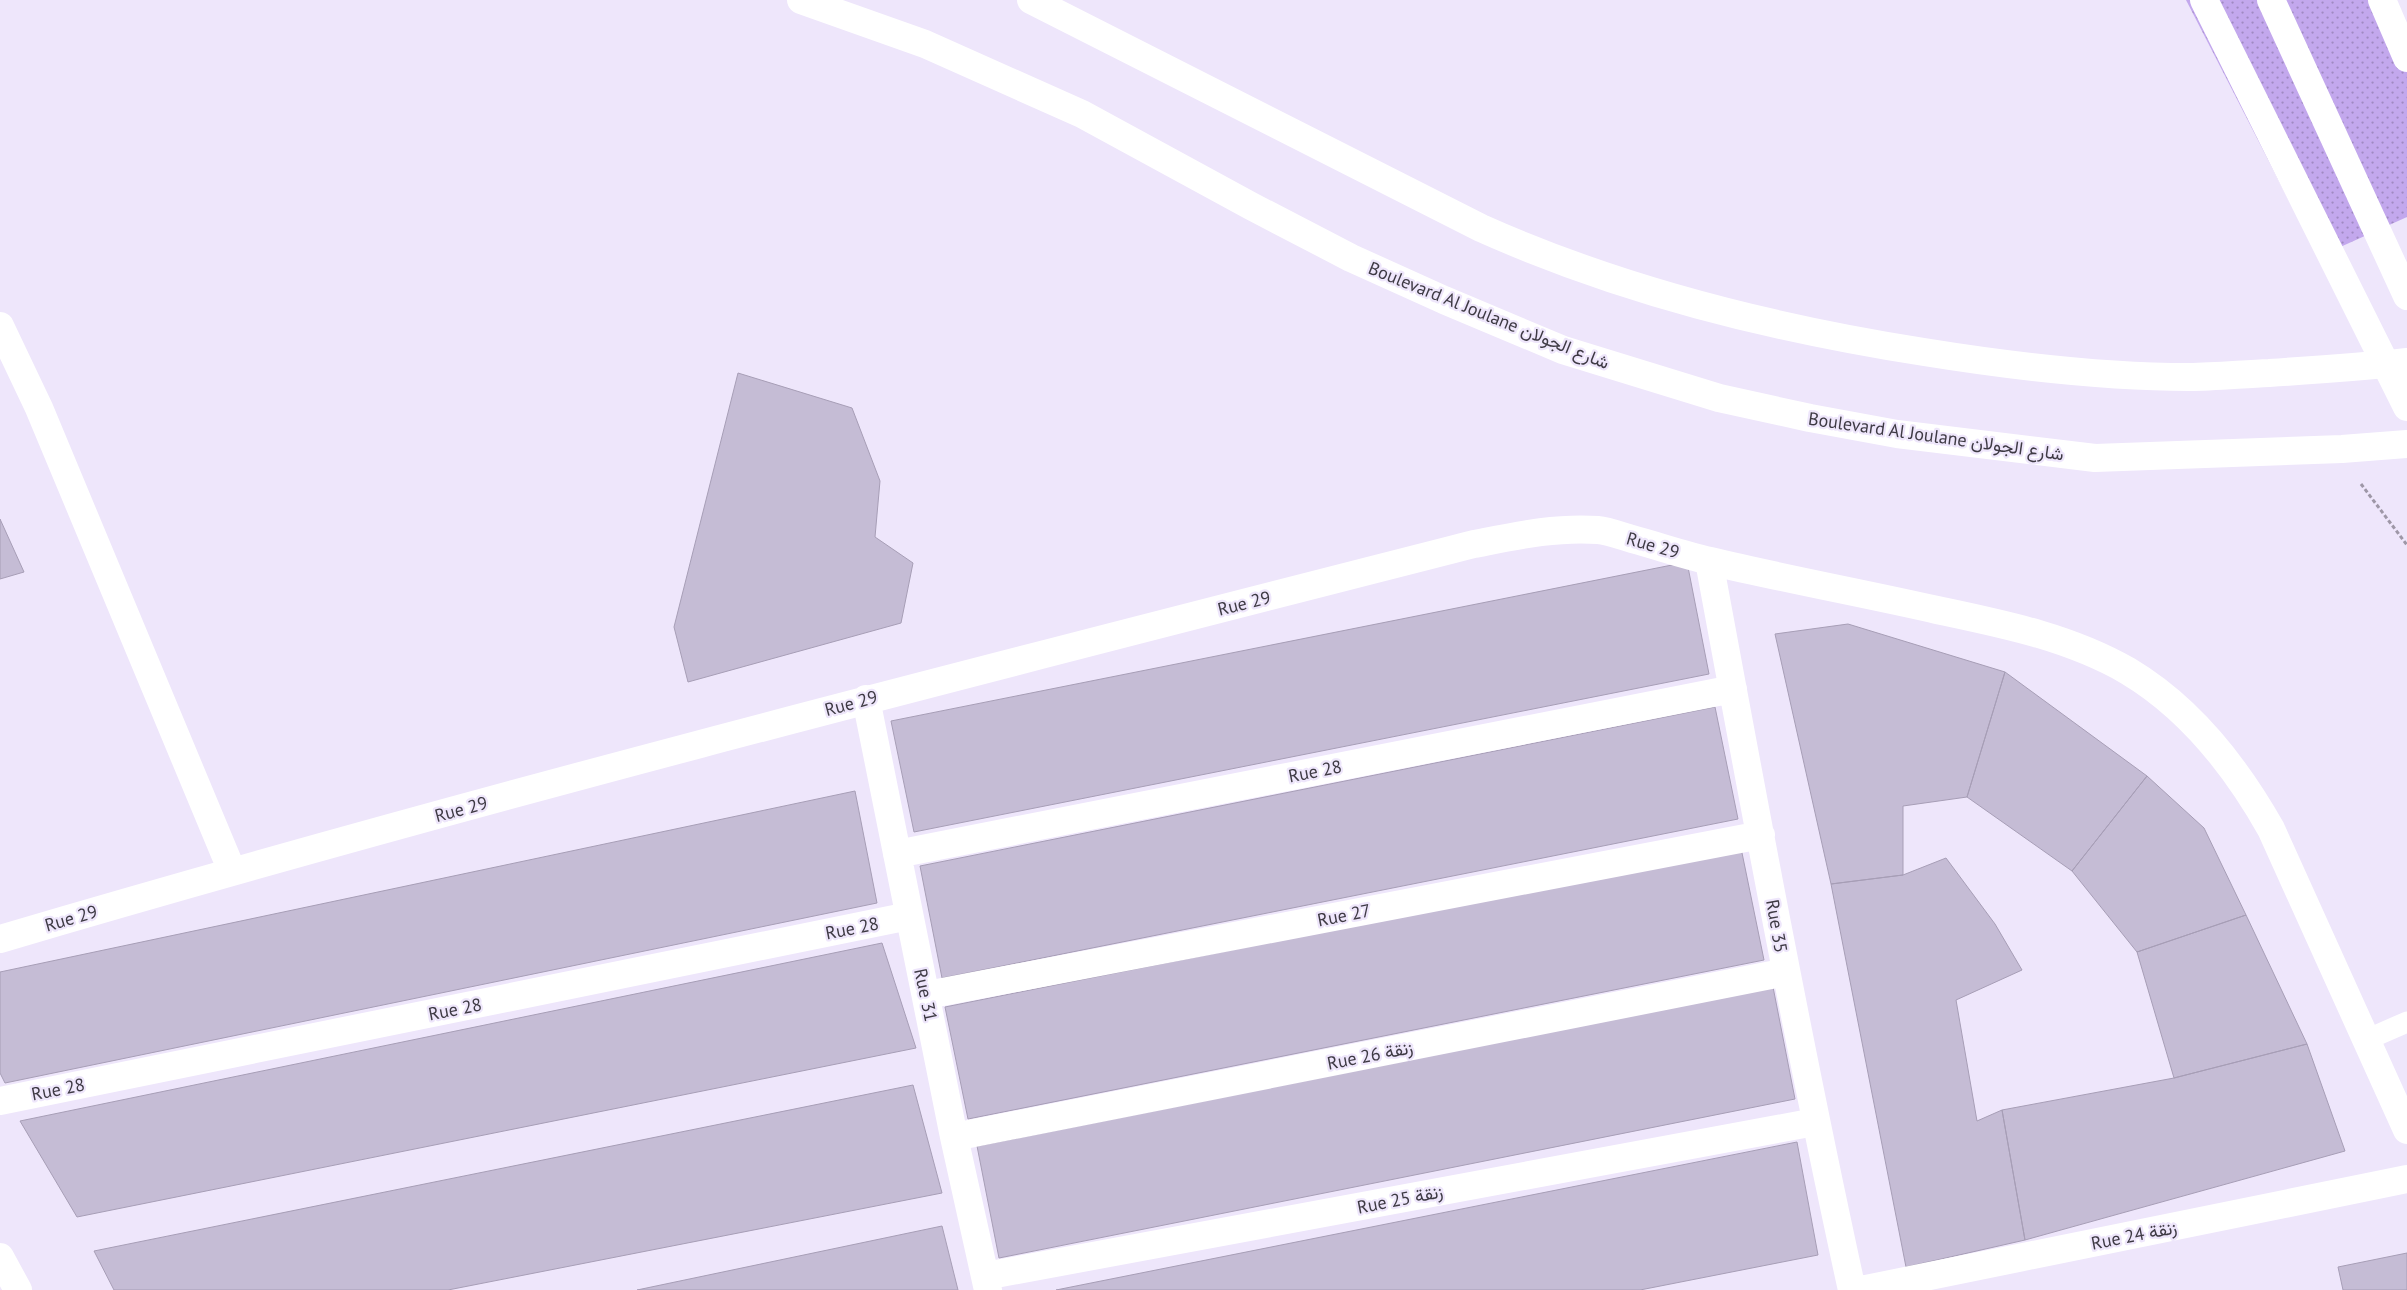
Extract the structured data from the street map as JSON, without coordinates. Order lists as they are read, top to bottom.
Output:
{
  "streets": {
    "main road": [
      "Boulevard Al Joulane شارع الجولان",
      "Rue 29",
      "Rue 28",
      "Rue 27",
      "Rue 35",
      "Rue 31",
      "Rue 26 زنقة",
      "Rue 25 زنقة",
      "Rue 24 زنقة"
    ]
  },
  "crossings": [
    ["Rue 29", "Rue 35"],
    ["Rue 29", "Rue 31"],
    ["Rue 28", "Rue 35"],
    ["Rue 28", "Rue 31"],
    ["Rue 27", "Rue 35"],
    ["Rue 27", "Rue 31"],
    ["Rue 35", "Rue 26 زنقة"],
    ["Rue 35", "Rue 25 زنقة"],
    ["Rue 31", "Rue 26 زنقة"],
    ["Rue 31", "Rue 25 زنقة"]
  ]
}
